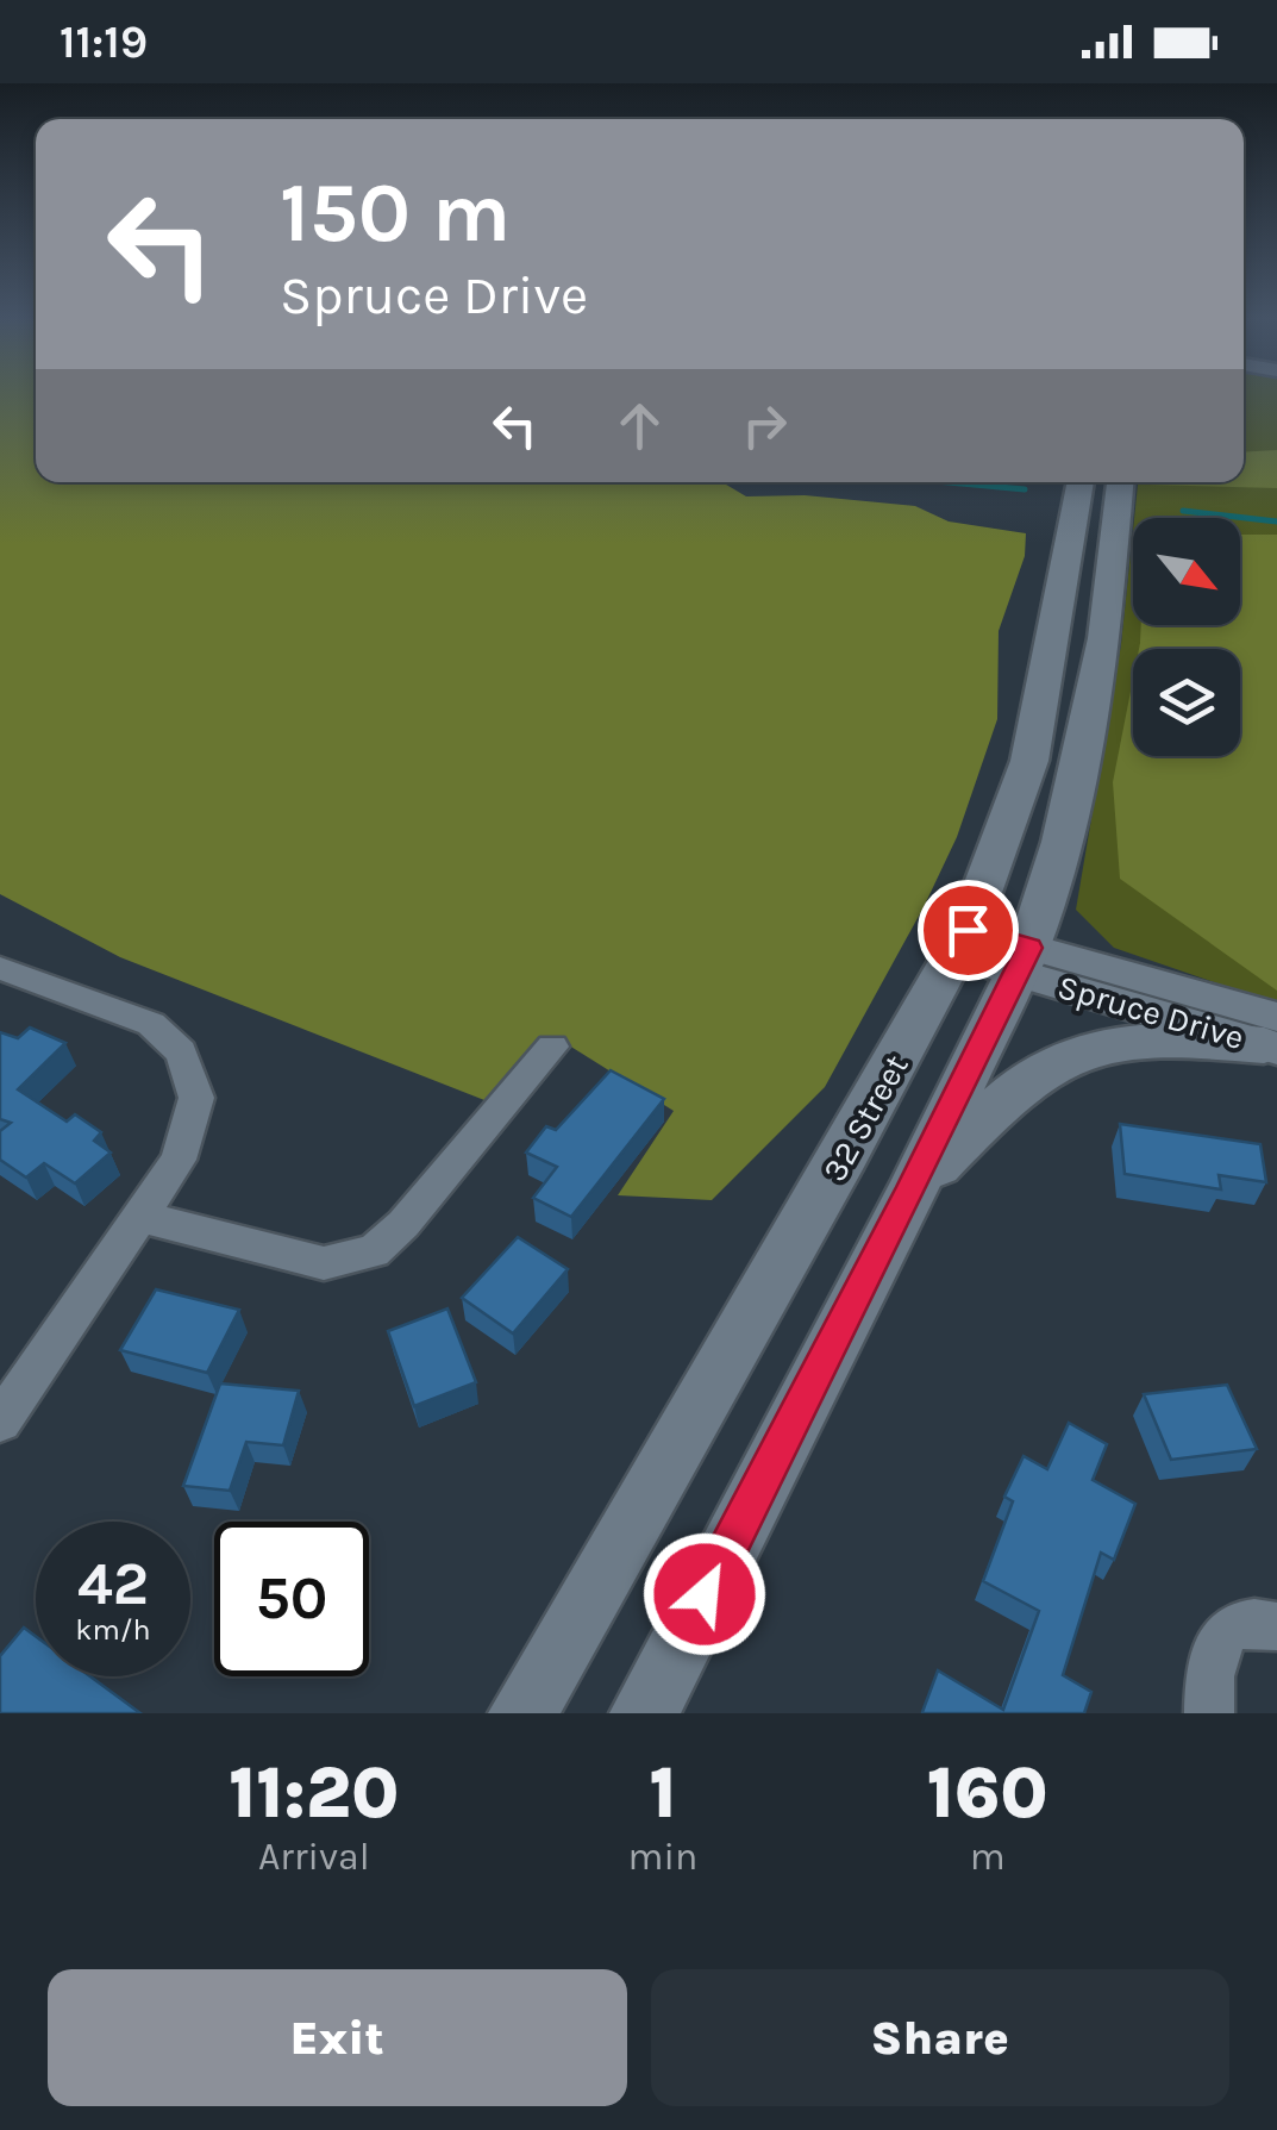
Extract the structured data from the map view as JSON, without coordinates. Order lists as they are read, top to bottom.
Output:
{
  "streets": {
    "main road": ["32 Street"],
    "street": ["Spruce Drive"]
  },
  "crossings": [
    ["Spruce Drive", "32 Street"]
  ],
  "north": "bottom right",
  "page": {
    "status": "11:19",
    "turn": ["150 m", "Spruce Drive"],
    "speed": "42 km/h",
    "limit": "50",
    "eta": [
      "11:20",
      "Arrival",
      "1",
      "min",
      "160",
      "m"
    ],
    "buttons": ["Exit", "Share"]
  }
}
